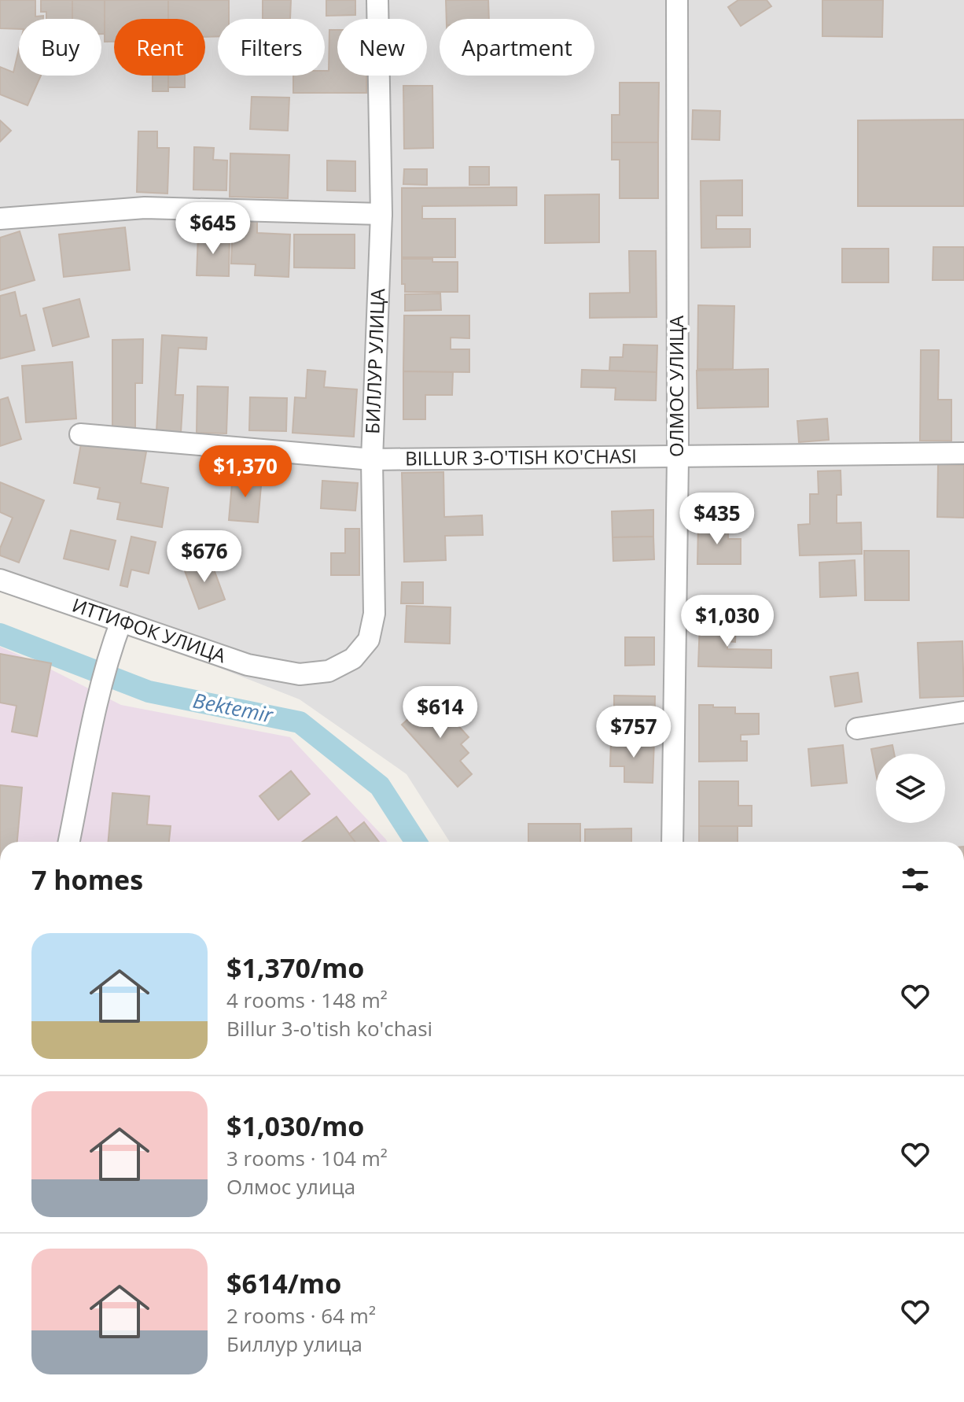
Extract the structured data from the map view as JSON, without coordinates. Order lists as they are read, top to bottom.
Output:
{
  "streets": {
    "street": [
      "БИЛЛУР УЛИЦА",
      "ОЛМОС УЛИЦА",
      "BILLUR 3-O'TISH KO'CHASI",
      "ИТТИФОК УЛИЦА"
    ]
  },
  "crossings": [
    ["БИЛЛУР УЛИЦА", "BILLUR 3-O'TISH KO'CHASI"],
    ["БИЛЛУР УЛИЦА", "ИТТИФОК УЛИЦА"],
    ["ОЛМОС УЛИЦА", "BILLUR 3-O'TISH KO'CHASI"]
  ],
  "water": ["Bektemir"],
  "page": {
    "chip": [
      "Buy",
      "Rent",
      "Filters",
      "New",
      "Apartment"
    ],
    "price": [
      "$645",
      "$1,370",
      "$435",
      "$676",
      "$1,030",
      "$614",
      "$757"
    ],
    "heading": "7 homes",
    "list": [
      {
        "name": "$1,370/mo",
        "note": "4 rooms · 148 m² · Billur 3-o'tish ko'chasi"
      },
      {
        "name": "$1,030/mo",
        "note": "3 rooms · 104 m² · Олмос улица"
      },
      {
        "name": "$614/mo",
        "note": "2 rooms · 64 m² · Биллур улица"
      }
    ]
  }
}
